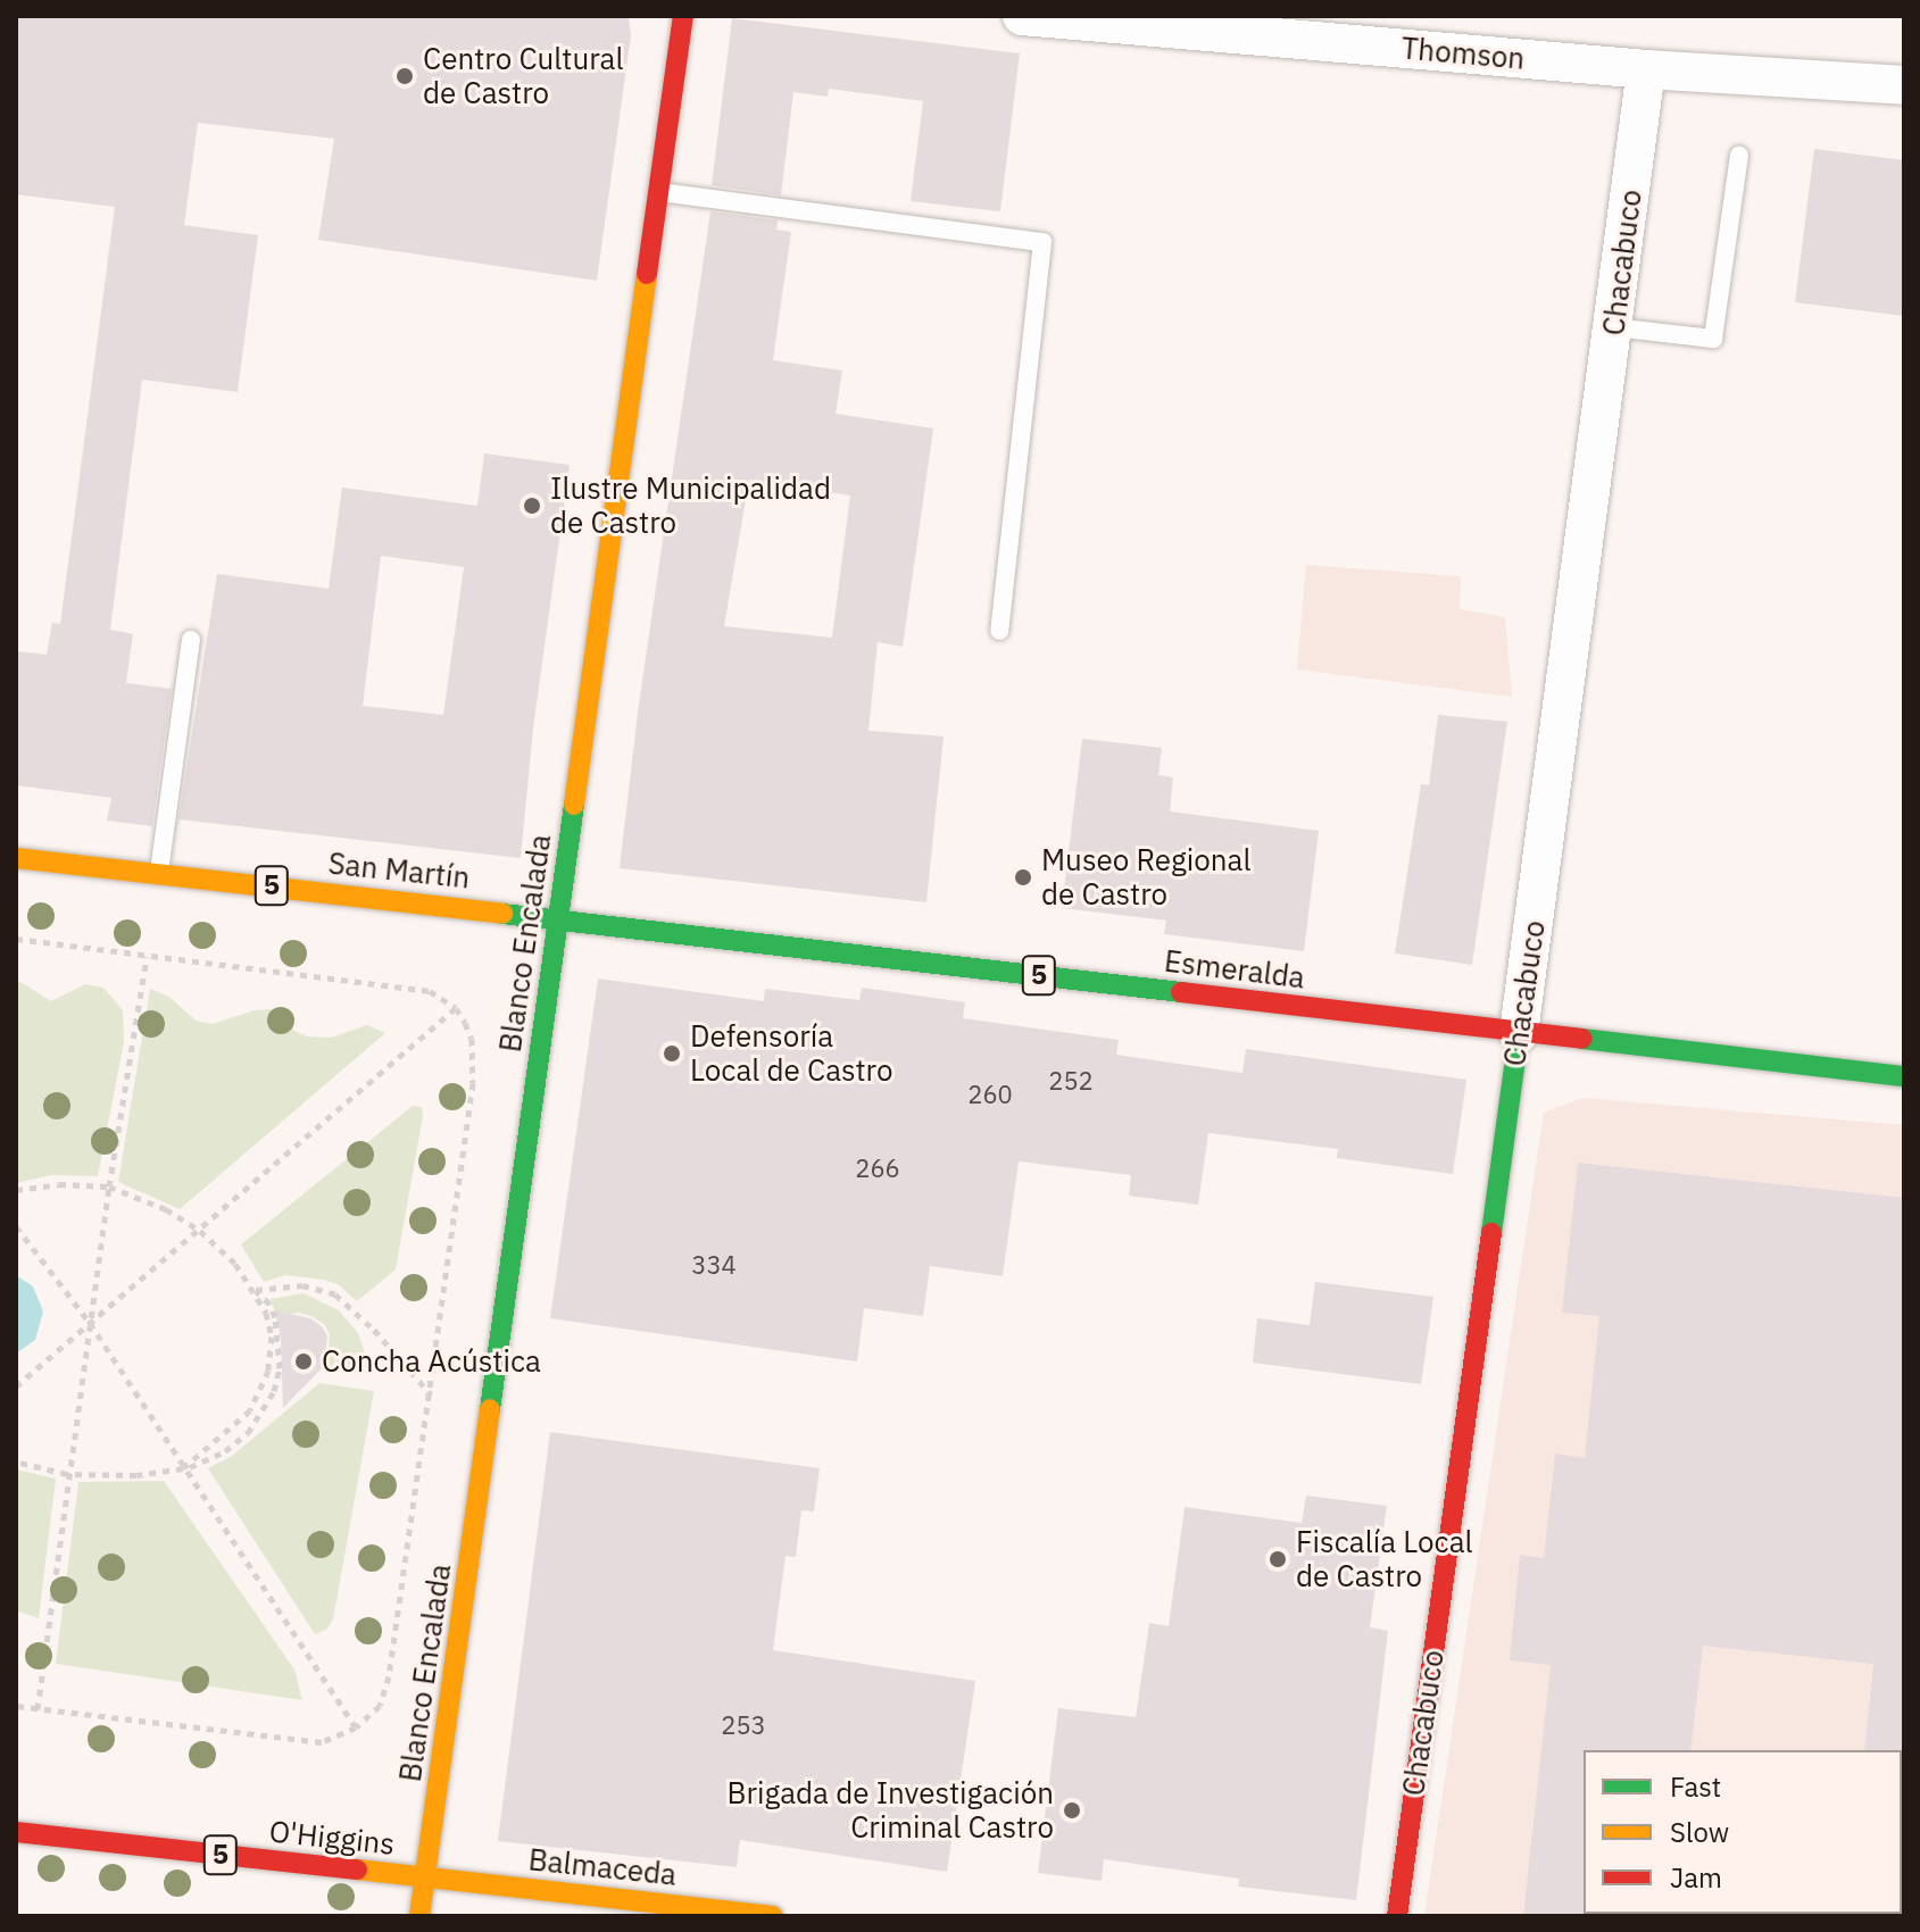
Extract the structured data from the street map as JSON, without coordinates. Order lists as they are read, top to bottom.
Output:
{
  "streets": {
    "main road": [
      "Chacabuco",
      "San Martín",
      "5",
      "Blanco Encalada",
      "Esmeralda",
      "O'Higgins",
      "Balmaceda"
    ],
    "street": ["Thomson"]
  },
  "crossings": [
    ["Thomson", "Chacabuco"],
    ["Chacabuco", "Esmeralda"],
    ["San Martín", "Blanco Encalada"],
    ["San Martín", "Esmeralda"],
    ["Blanco Encalada", "Esmeralda"],
    ["Blanco Encalada", "O'Higgins"],
    ["Blanco Encalada", "Balmaceda"],
    ["O'Higgins", "Balmaceda"]
  ],
  "places": [
    "Centro Cultural de Castro",
    "Ilustre Municipalidad de Castro",
    "Museo Regional de Castro",
    "Defensoría Local de Castro",
    "Concha Acústica",
    "Fiscalía Local de Castro",
    "Brigada de Investigación Criminal Castro"
  ],
  "house_numbers": [
    "252",
    "260",
    "266",
    "334",
    "253"
  ],
  "legend": ["Fast", "Slow", "Jam"]
}
